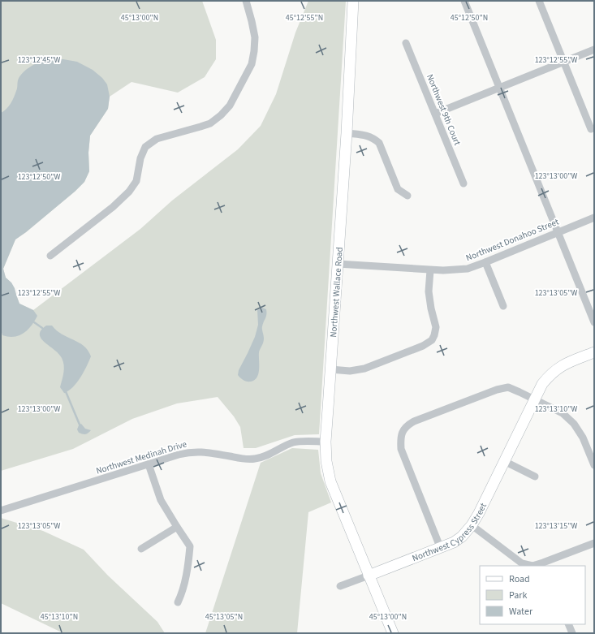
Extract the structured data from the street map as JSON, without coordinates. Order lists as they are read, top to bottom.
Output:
{
  "streets": {
    "street": [
      "Northwest 9th Court",
      "Northwest Donahoo Street",
      "Northwest Wallace Road",
      "Northwest Medinah Drive",
      "Northwest Cypress Street"
    ]
  },
  "crossings": [
    ["Northwest Donahoo Street", "Northwest Wallace Road"],
    ["Northwest Wallace Road", "Northwest Medinah Drive"],
    ["Northwest Wallace Road", "Northwest Cypress Street"]
  ],
  "legend": ["Road", "Park", "Water"],
  "coordinates": [
    "45°13'00\"N",
    "45°12'55\"N",
    "45°12'50\"N",
    "123°12'55\"W",
    "123°12'45\"W",
    "123°13'00\"W",
    "123°12'50\"W",
    "123°13'05\"W",
    "123°13'10\"W",
    "123°13'15\"W",
    "45°13'10\"N",
    "45°13'05\"N"
  ]
}
